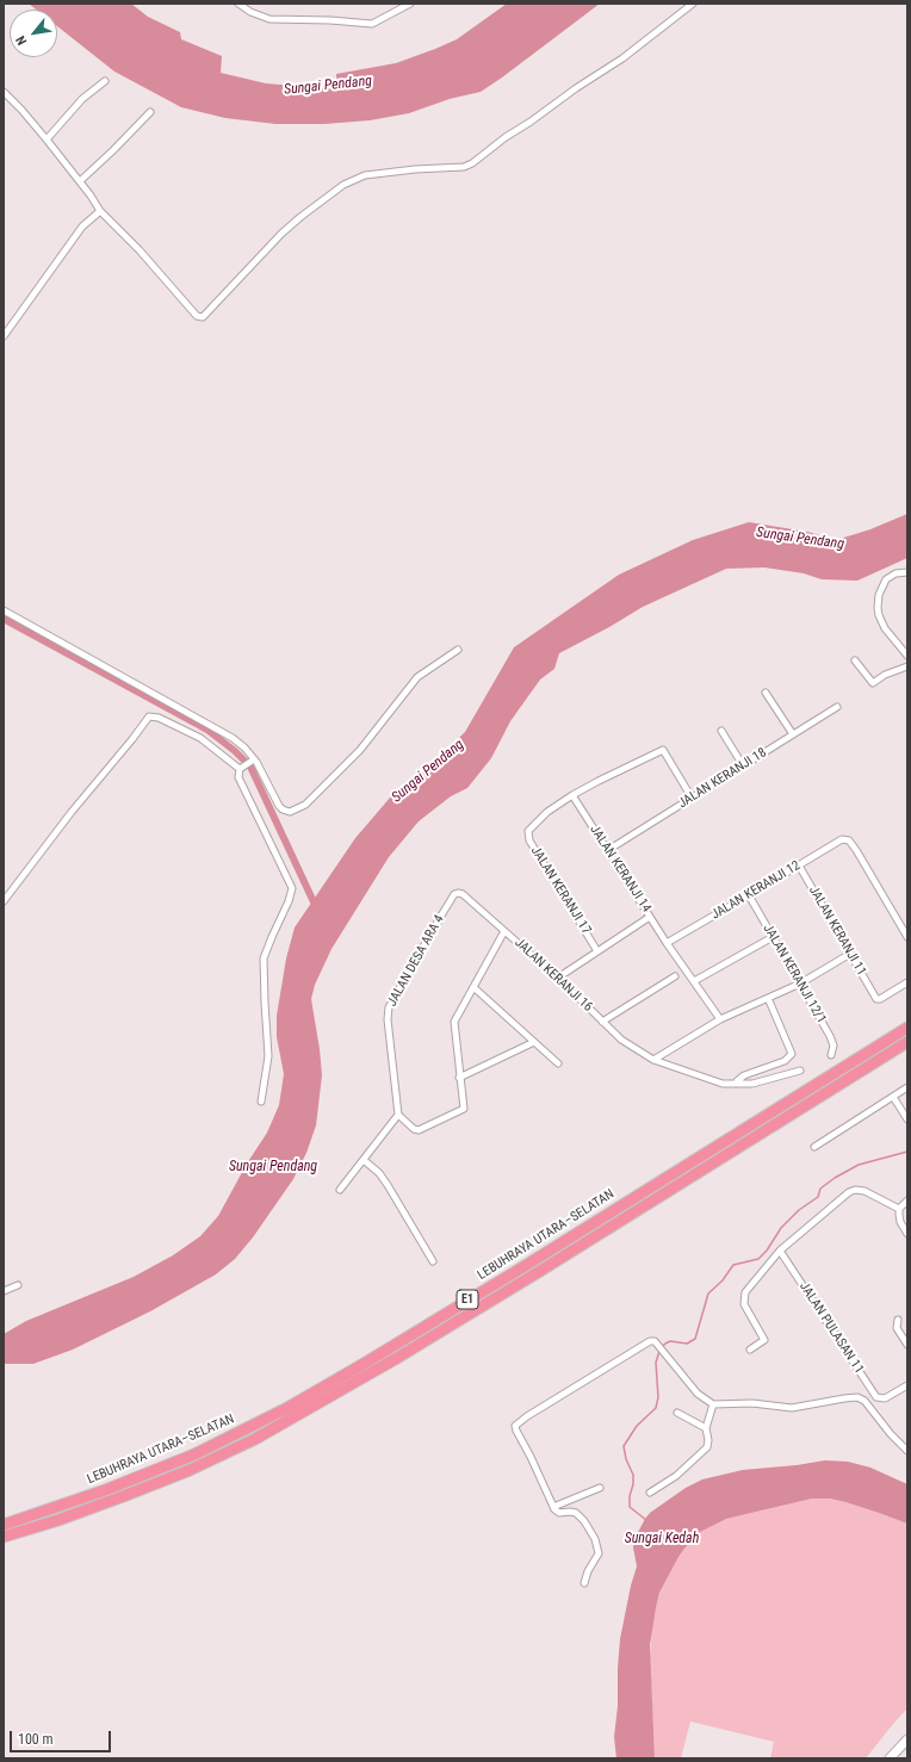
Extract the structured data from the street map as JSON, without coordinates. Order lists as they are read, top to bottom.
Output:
{
  "streets": {
    "highway": ["LEBUHRAYA UTARA–SELATAN", "E1"],
    "street": [
      "JALAN KERANJI 18",
      "JALAN KERANJI 14",
      "JALAN KERANJI 17",
      "JALAN KERANJI 12",
      "JALAN KERANJI 11",
      "JALAN DESA ARA 4",
      "JALAN KERANJI 12/1",
      "JALAN KERANJI 16",
      "JALAN PULASAN 11"
    ]
  },
  "crossings": [
    ["JALAN KERANJI 18", "JALAN KERANJI 14"],
    ["JALAN KERANJI 14", "JALAN KERANJI 17"],
    ["JALAN KERANJI 14", "JALAN KERANJI 12"],
    ["JALAN KERANJI 12", "JALAN KERANJI 11"],
    ["JALAN KERANJI 12", "JALAN KERANJI 12/1"],
    ["JALAN DESA ARA 4", "JALAN KERANJI 16"]
  ],
  "water": ["Sungai Pendang", "Sungai Kedah"],
  "scale_bar": "100 m",
  "north": "bottom left"
}
